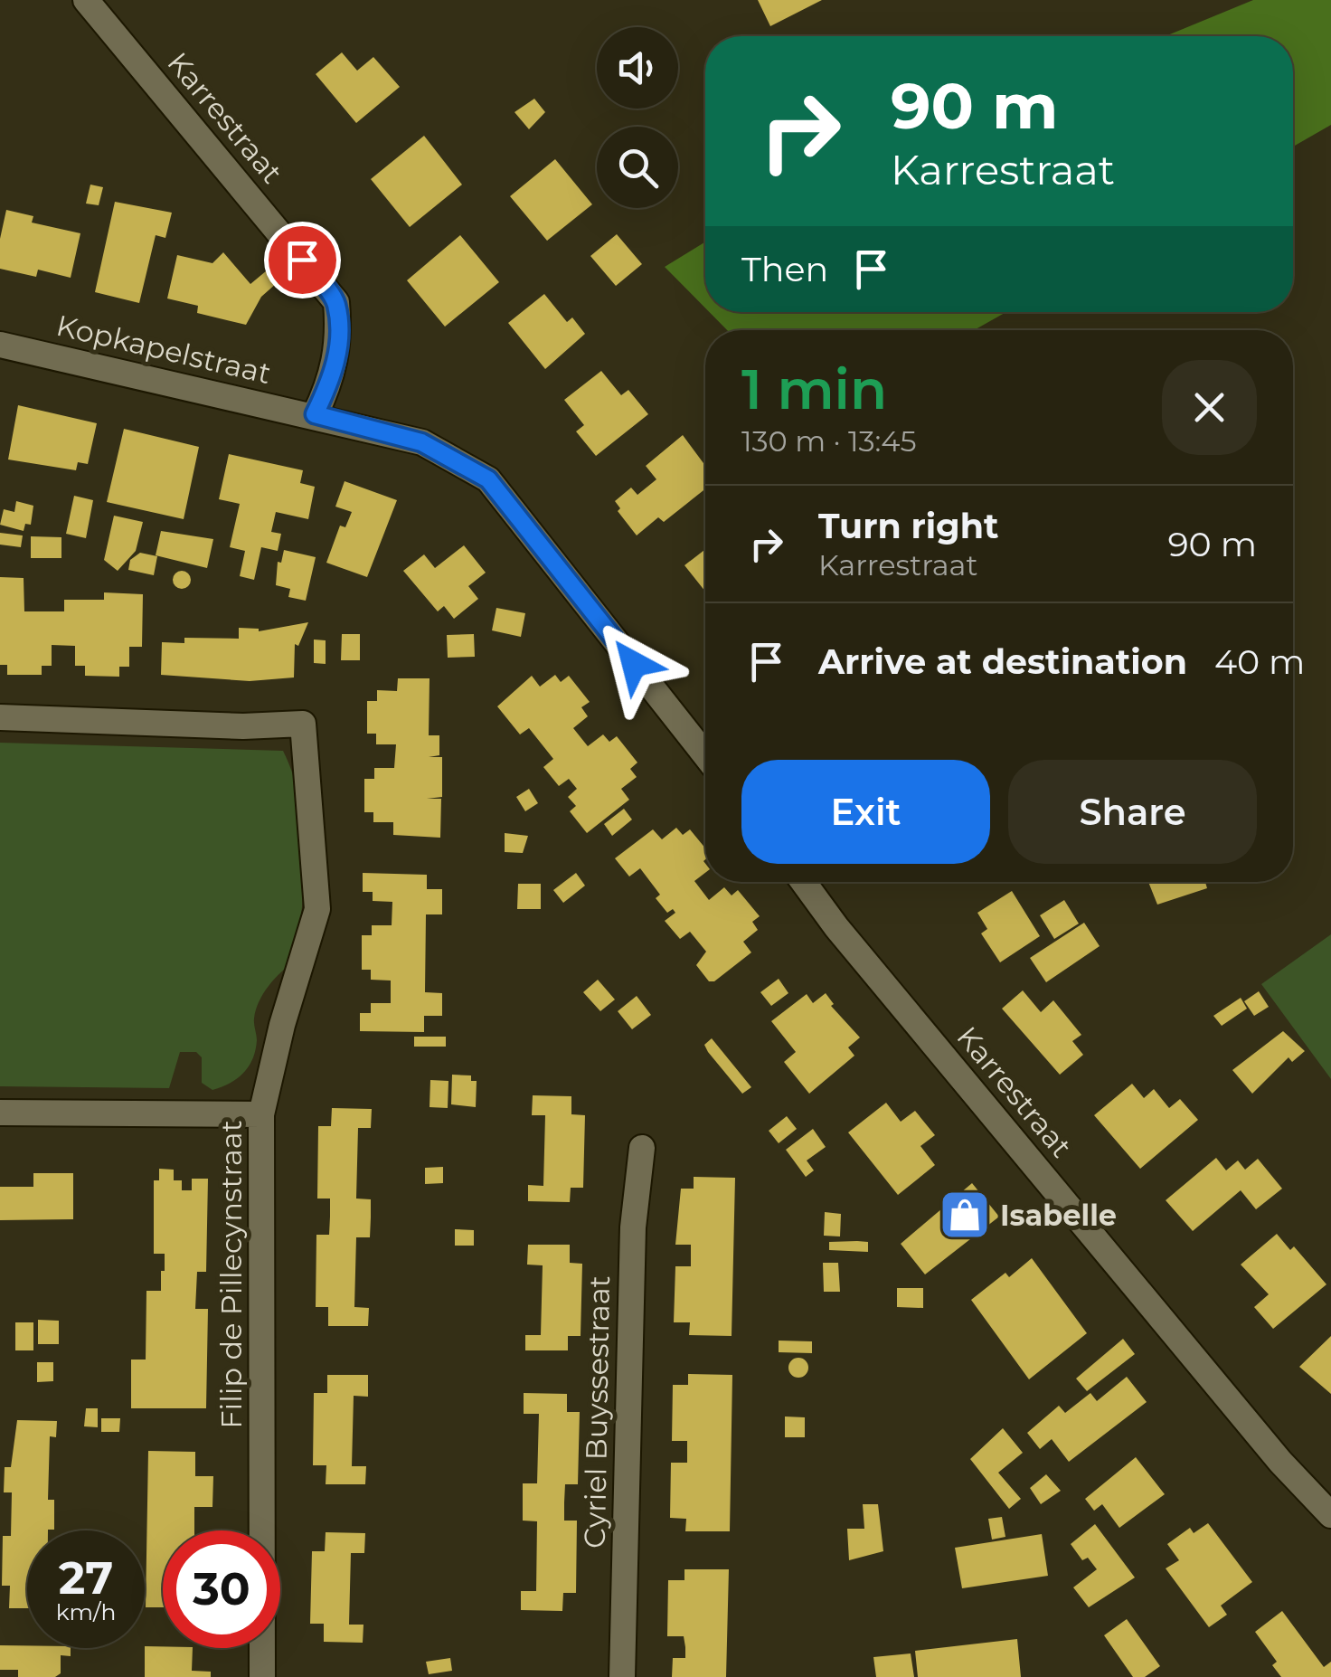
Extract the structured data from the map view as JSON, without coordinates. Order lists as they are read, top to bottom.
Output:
{
  "streets": {
    "street": [
      "Karrestraat",
      "Kopkapelstraat",
      "Filip de Pillecynstraat",
      "Cyriel Buyssestraat"
    ]
  },
  "crossings": [
    ["Karrestraat", "Kopkapelstraat"]
  ],
  "places": {
    "shop": ["Isabelle"]
  },
  "page": {
    "turn": ["90 m", "Karrestraat"],
    "then": "Then",
    "heading": ["1 min", "130 m · 13:45"],
    "list": [
      {
        "name": "Turn right",
        "note": "Karrestraat",
        "value": "90 m"
      },
      {
        "name": "Arrive at destination",
        "value": "40 m"
      }
    ],
    "buttons": ["Exit", "Share"],
    "speed": "27 km/h",
    "limit": "30"
  }
}
